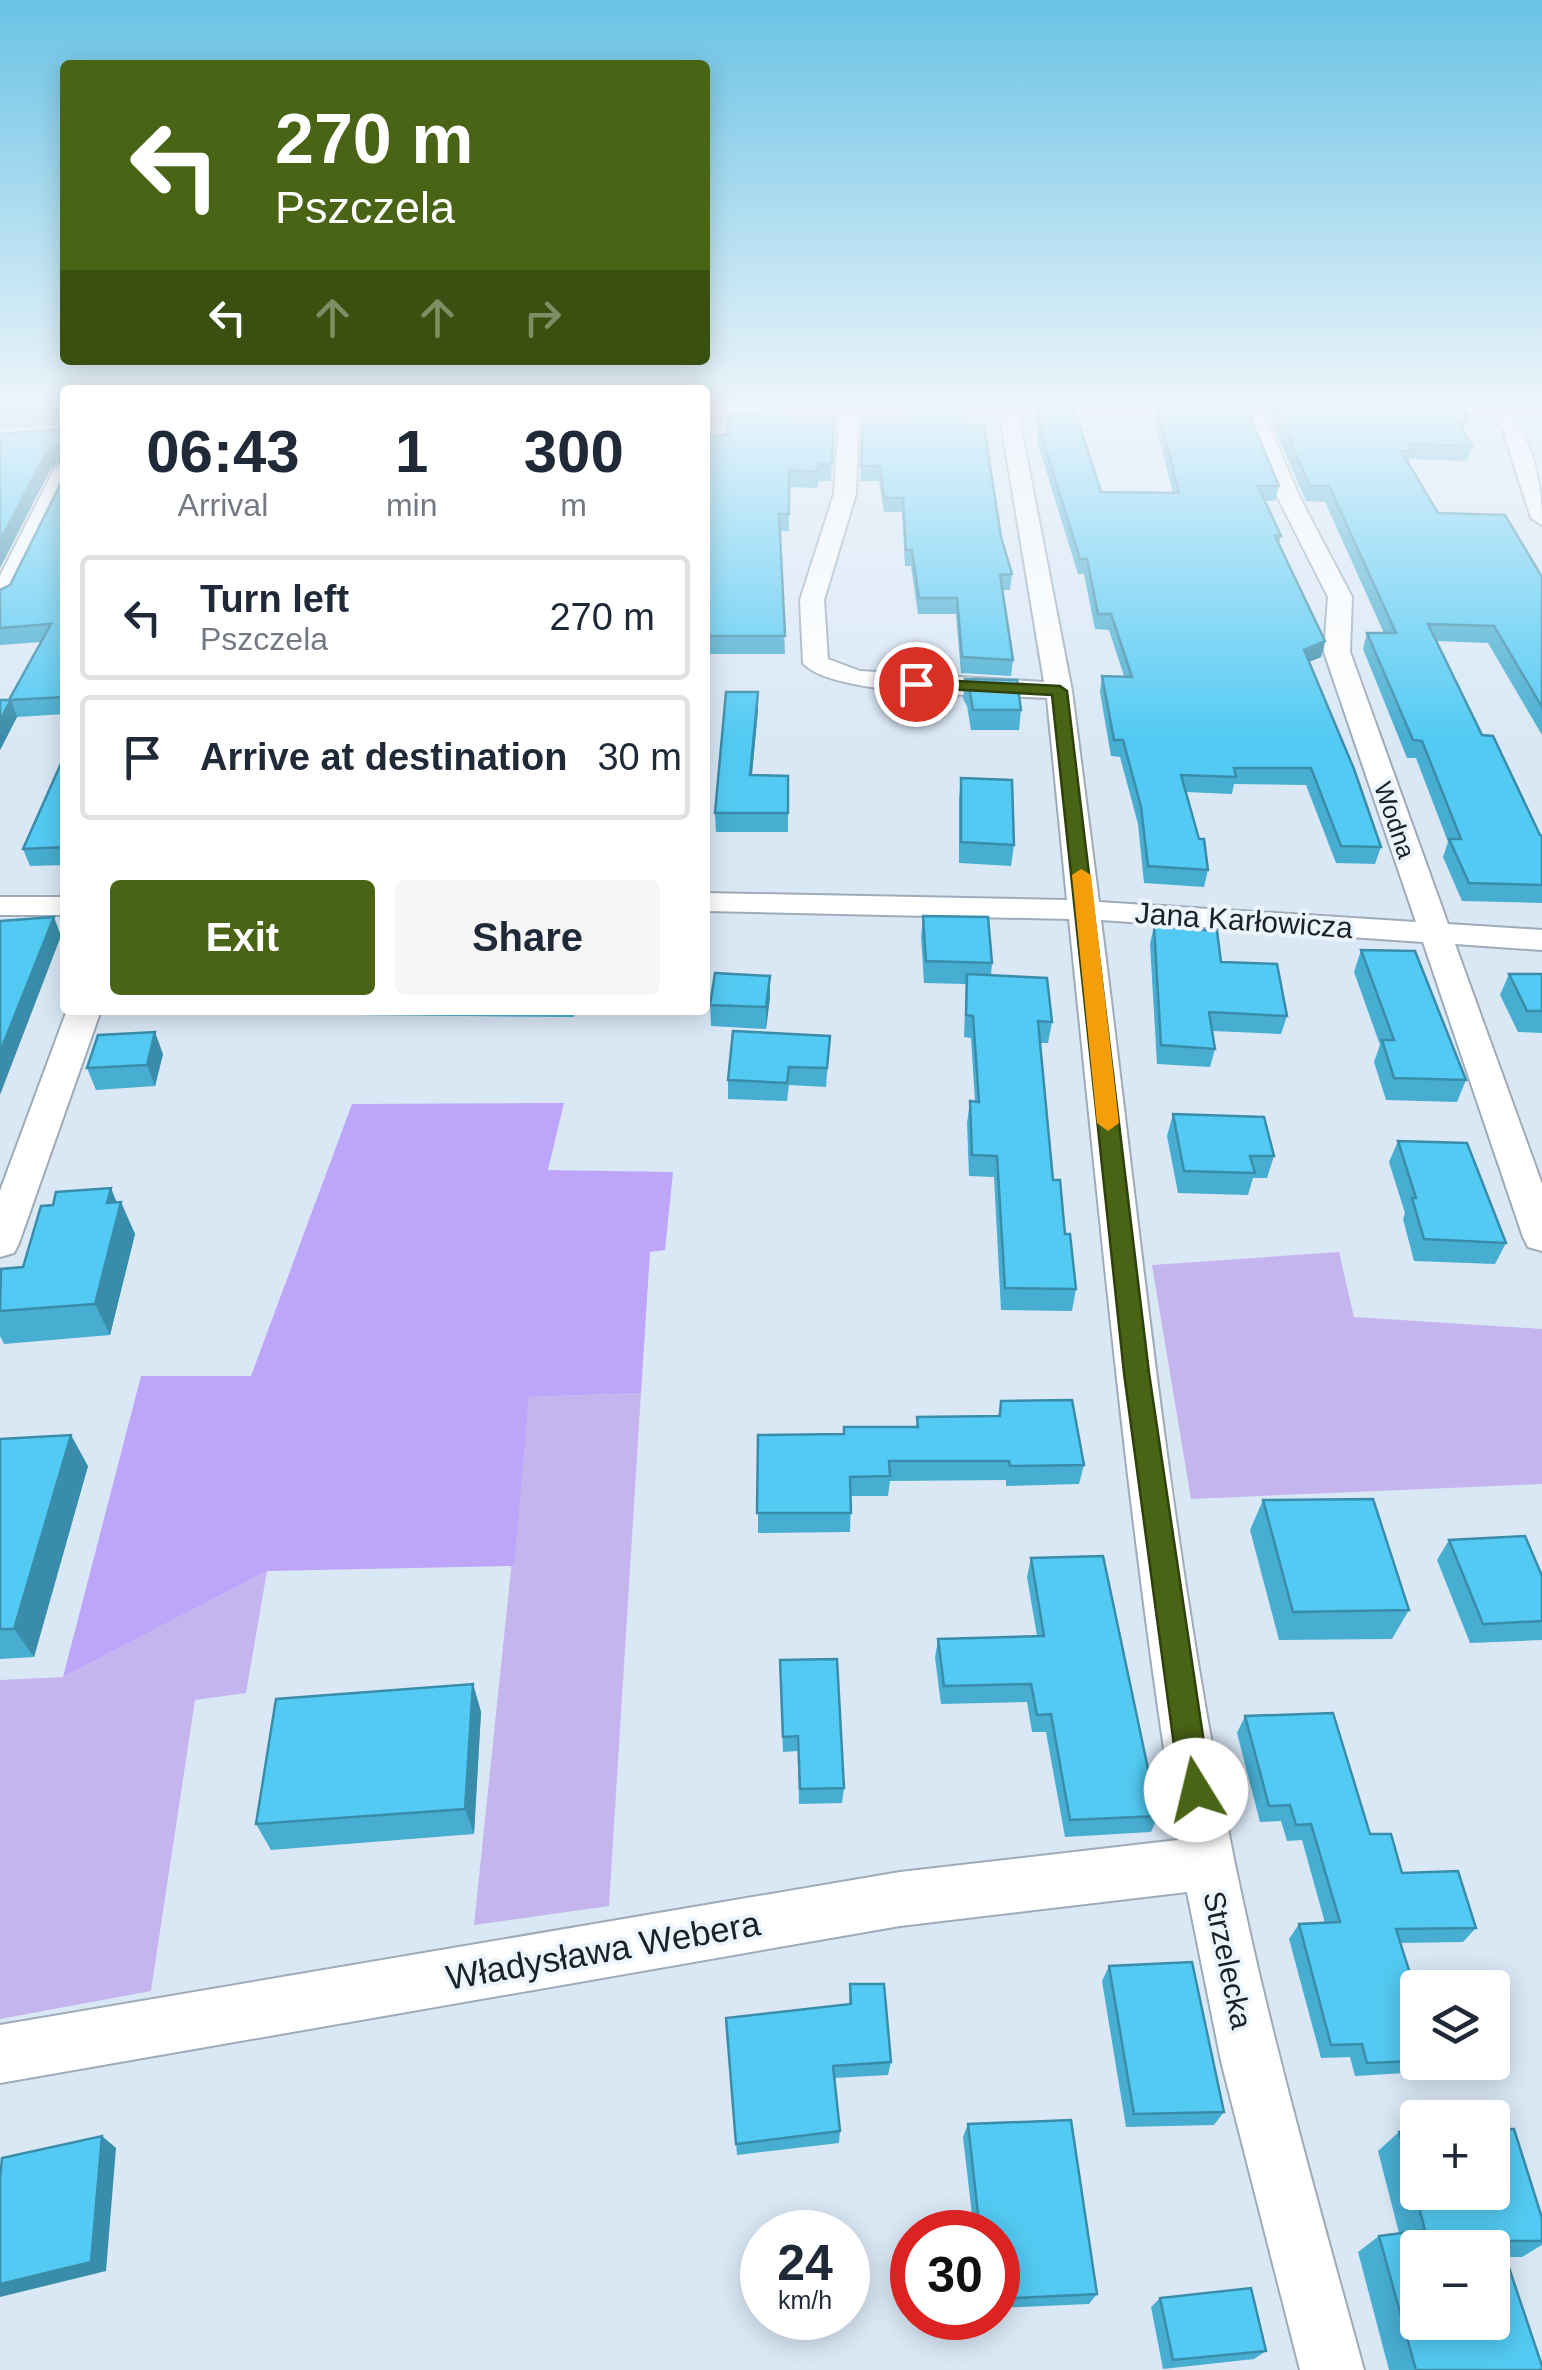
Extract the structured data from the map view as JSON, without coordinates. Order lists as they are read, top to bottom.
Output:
{
  "streets": {
    "street": [
      "Wodna",
      "Jana Karłowicza",
      "Władysława Webera",
      "Strzelecka"
    ]
  },
  "crossings": [
    ["Wodna", "Jana Karłowicza"],
    ["Jana Karłowicza", "Strzelecka"],
    ["Władysława Webera", "Strzelecka"]
  ],
  "page": {
    "turn": ["270 m", "Pszczela"],
    "eta": [
      "06:43",
      "Arrival",
      "1",
      "min",
      "300",
      "m"
    ],
    "list": [
      {
        "name": "Turn left",
        "note": "Pszczela",
        "value": "270 m"
      },
      {
        "name": "Arrive at destination",
        "value": "30 m"
      }
    ],
    "buttons": ["Exit", "Share"],
    "map_buttons": ["+", "−"],
    "speed": "24 km/h",
    "limit": "30"
  }
}
